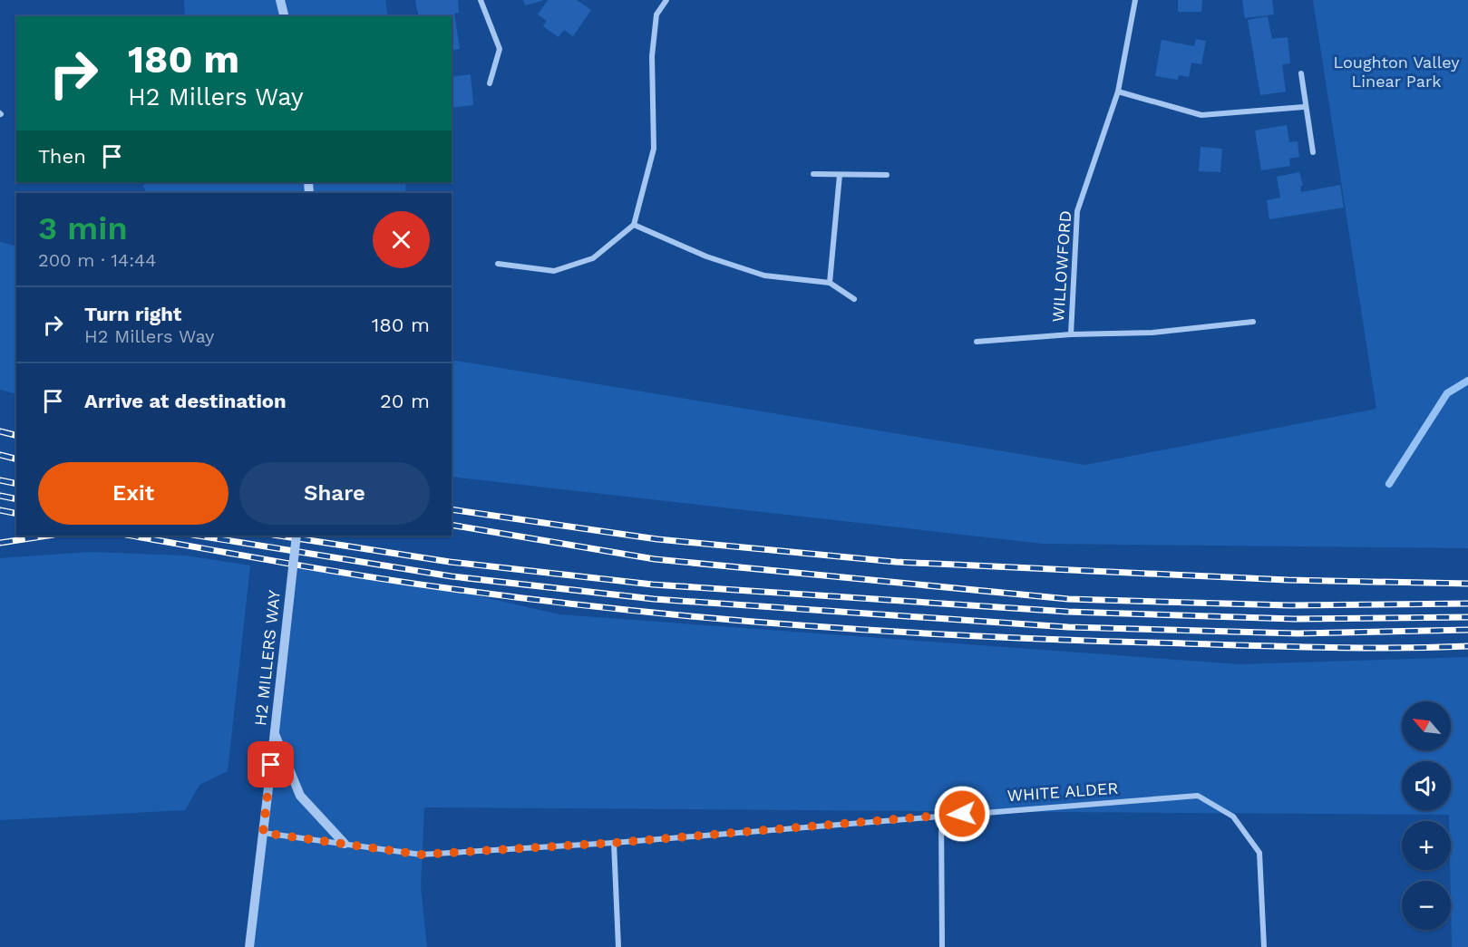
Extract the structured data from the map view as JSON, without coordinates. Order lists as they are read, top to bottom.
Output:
{
  "streets": {
    "street": ["WILLOWFORD", "H2 MILLERS WAY", "WHITE ALDER"]
  },
  "crossings": [
    ["H2 MILLERS WAY", "WHITE ALDER"]
  ],
  "parks": ["Loughton Valley Linear Park"],
  "north": "top left",
  "page": {
    "turn": ["180 m", "H2 Millers Way"],
    "then": "Then",
    "heading": ["3 min", "200 m · 14:44"],
    "list": [
      {
        "name": "Turn right",
        "note": "H2 Millers Way",
        "value": "180 m"
      },
      {
        "name": "Arrive at destination",
        "value": "20 m"
      }
    ],
    "buttons": ["Exit", "Share"],
    "map_buttons": ["+", "−"]
  }
}
